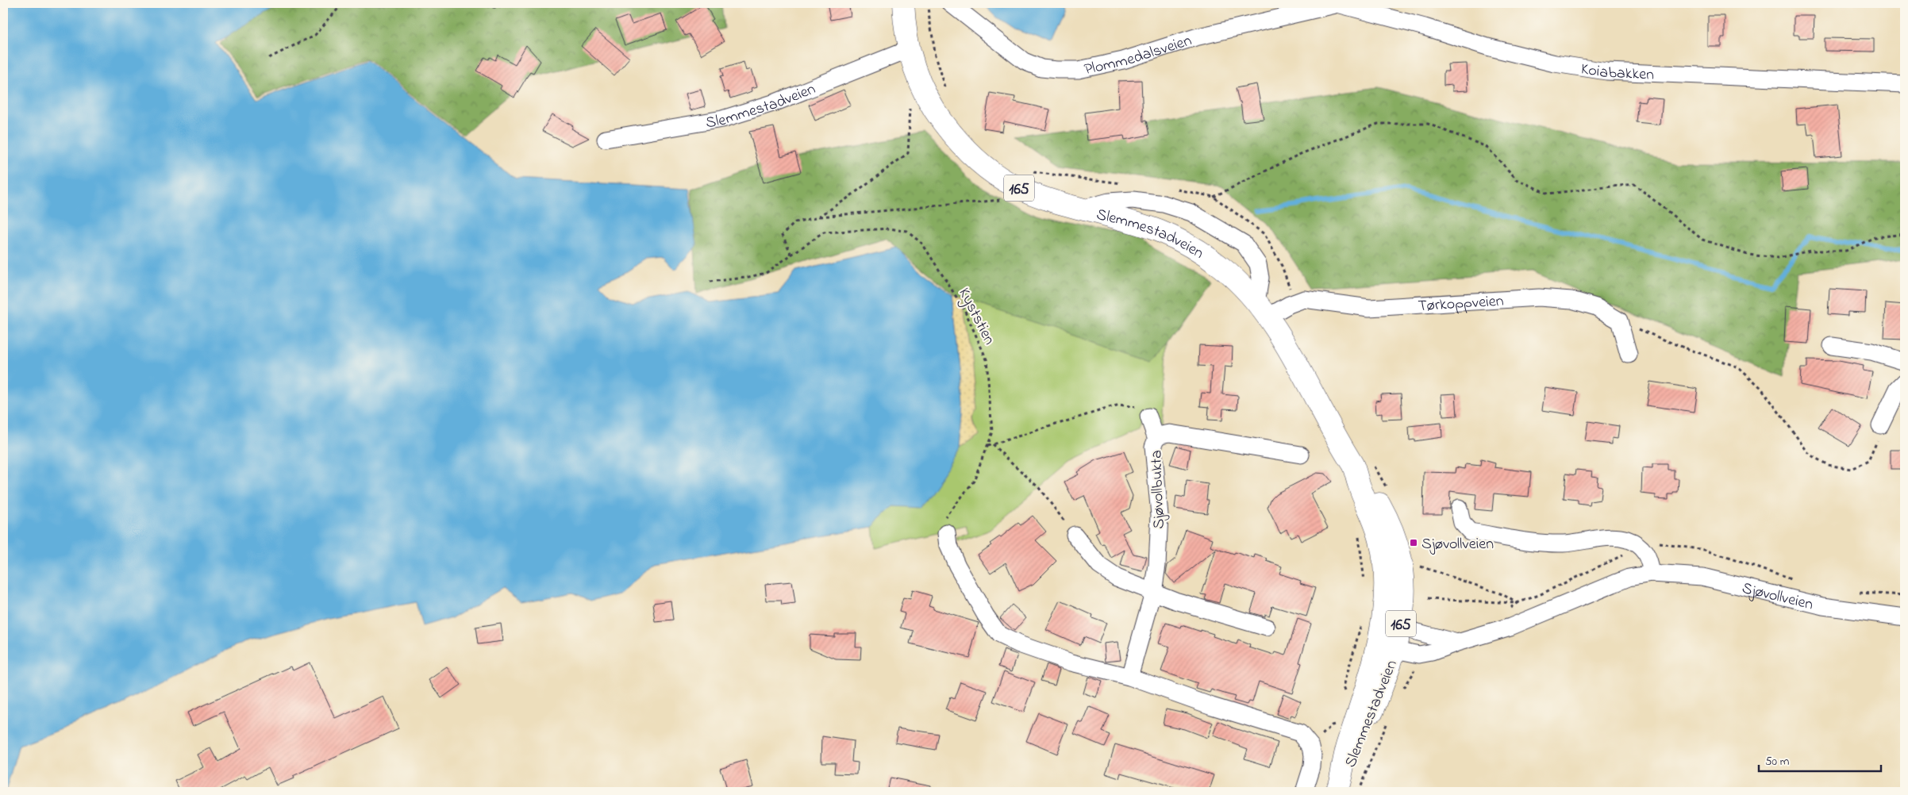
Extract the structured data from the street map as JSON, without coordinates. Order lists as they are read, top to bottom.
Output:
{
  "streets": {
    "main road": ["Slemmestadveien", "165"],
    "street": [
      "Plommedalsveien",
      "Koiabakken",
      "Tørkoppveien",
      "Sjøvollbukta",
      "Sjøvollveien"
    ],
    "path": ["Kyststien"]
  },
  "crossings": [
    ["Plommedalsveien", "Koiabakken"],
    ["Slemmestadveien", "Tørkoppveien"],
    ["Slemmestadveien", "Sjøvollveien"]
  ],
  "places": {
    "transit": ["Sjøvollveien"]
  },
  "scale_bar": "50 m"
}
